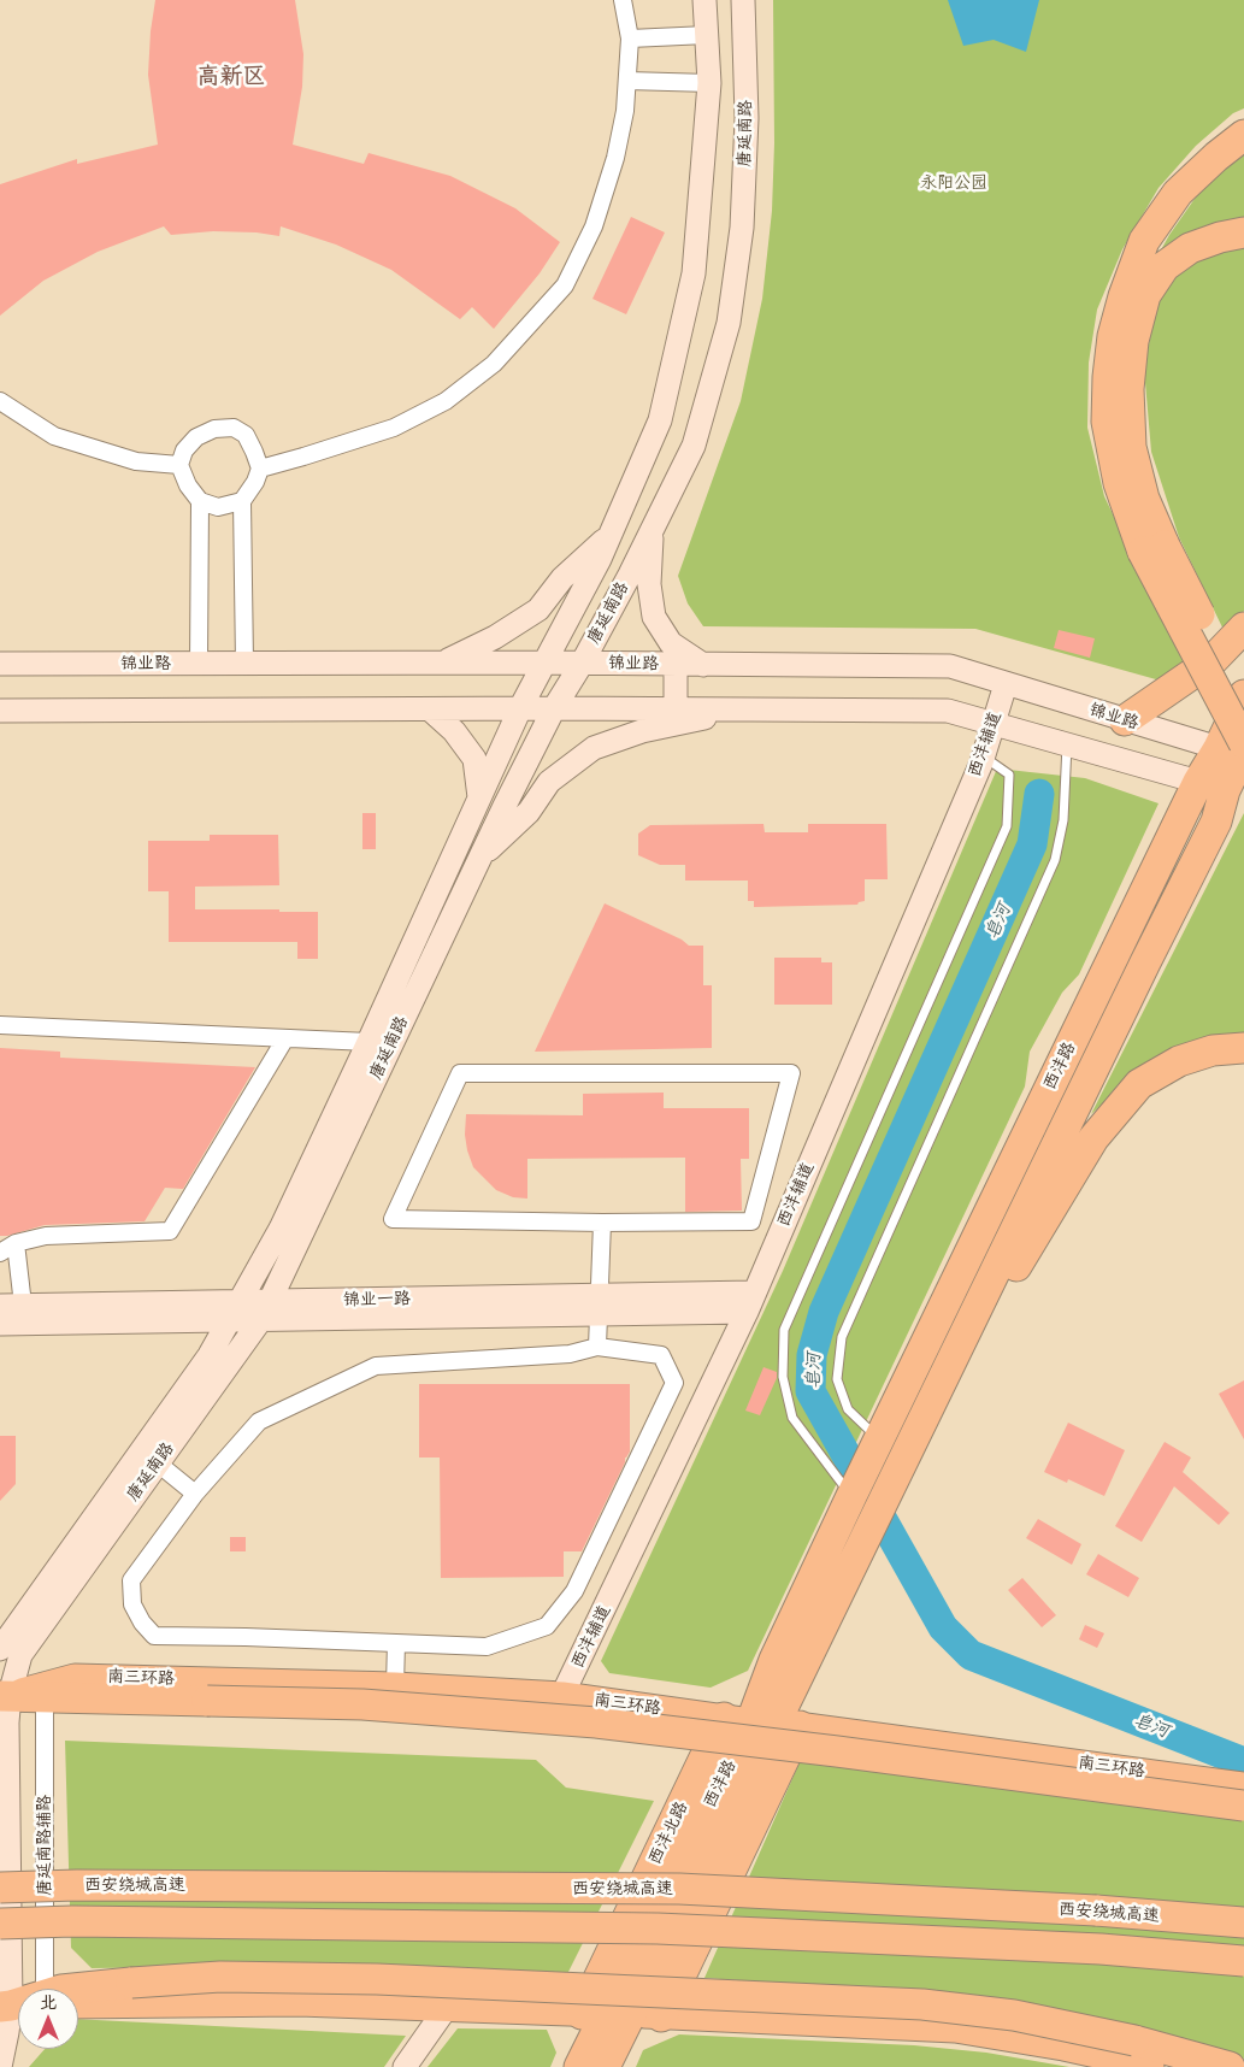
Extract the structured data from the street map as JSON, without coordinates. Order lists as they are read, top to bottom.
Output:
{
  "streets": {
    "highway": [
      "西沣路",
      "南三环路",
      "西沣北路",
      "西安绕城高速"
    ],
    "main road": [
      "唐延南路",
      "锦业路",
      "西沣辅道",
      "锦业一路"
    ],
    "street": ["唐延南路辅路"]
  },
  "crossings": [
    ["唐延南路", "锦业路"],
    ["唐延南路", "锦业一路"],
    ["唐延南路", "南三环路"],
    ["锦业路", "西沣辅道"],
    ["锦业路", "西沣路"],
    ["西沣辅道", "锦业一路"],
    ["西沣辅道", "南三环路"],
    ["西沣路", "南三环路"],
    ["西沣路", "西沣北路"],
    ["南三环路", "西沣北路"],
    ["南三环路", "唐延南路辅路"]
  ],
  "districts": ["高新区"],
  "water": ["皂河"],
  "parks": ["永阳公园"],
  "north": "top"
}
